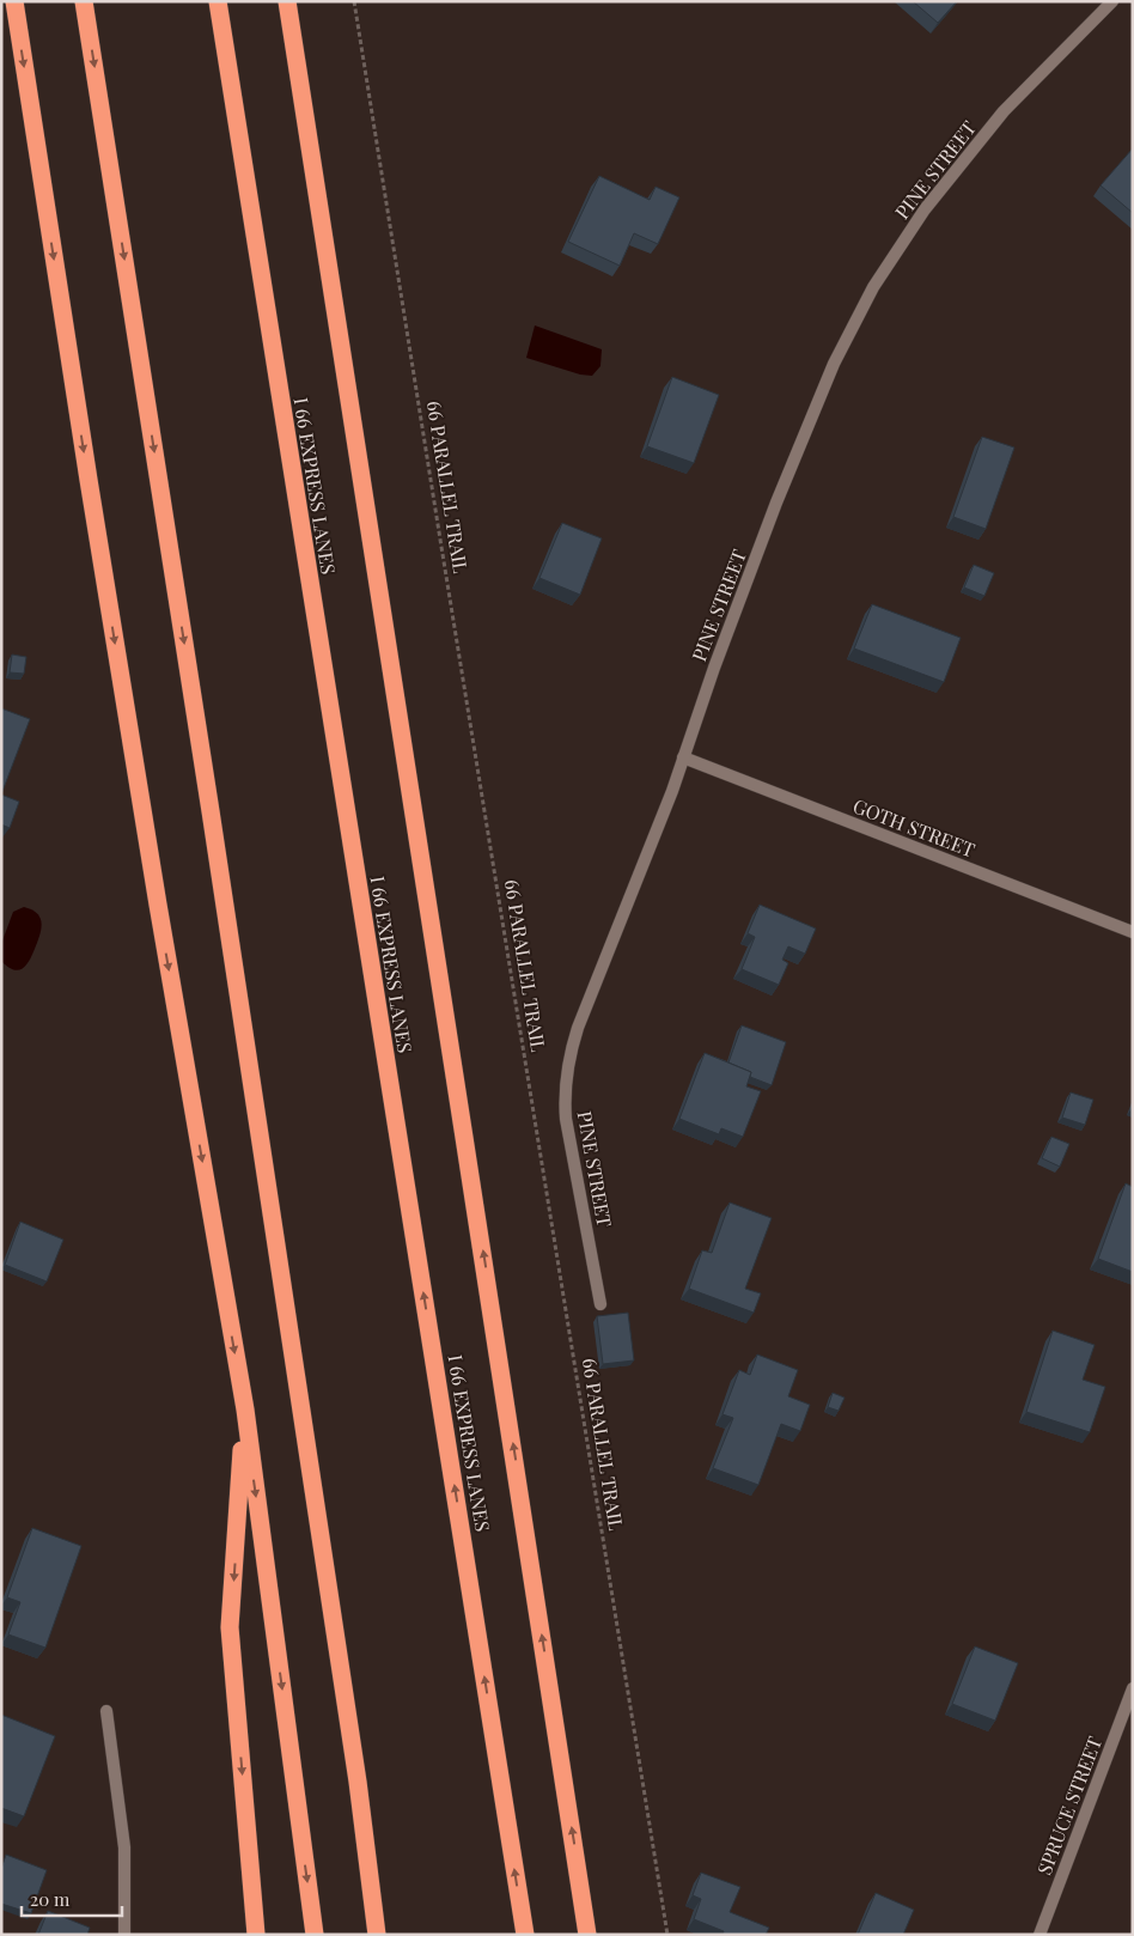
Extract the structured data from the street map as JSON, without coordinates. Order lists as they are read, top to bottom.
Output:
{
  "streets": {
    "highway": ["I 66 EXPRESS LANES"],
    "street": ["PINE STREET", "GOTH STREET", "SPRUCE STREET"],
    "path": ["66 PARALLEL TRAIL"]
  },
  "crossings": [
    ["PINE STREET", "GOTH STREET"]
  ],
  "scale_bar": "20 m"
}
